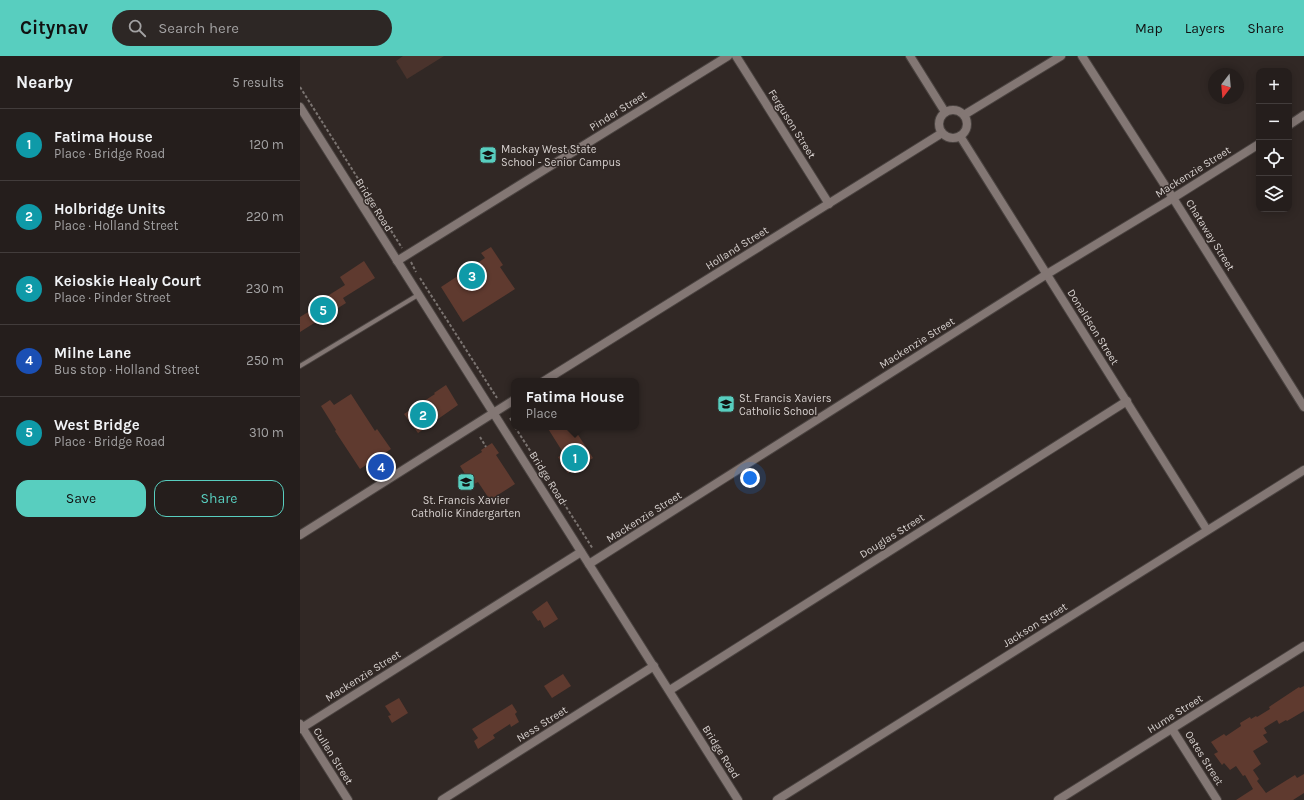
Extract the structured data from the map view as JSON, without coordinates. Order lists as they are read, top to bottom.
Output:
{
  "streets": {
    "street": [
      "Pinder Street",
      "Ferguson Street",
      "Mackenzie Street",
      "Bridge Road",
      "Chataway Street",
      "Holland Street",
      "Donaldson Street",
      "Douglas Street",
      "Jackson Street",
      "Hume Street",
      "Ness Street",
      "Cullen Street",
      "Oates Street"
    ]
  },
  "crossings": [
    ["Pinder Street", "Bridge Road"],
    ["Ferguson Street", "Holland Street"],
    ["Mackenzie Street", "Bridge Road"],
    ["Mackenzie Street", "Chataway Street"],
    ["Mackenzie Street", "Donaldson Street"],
    ["Mackenzie Street", "Cullen Street"],
    ["Bridge Road", "Douglas Street"],
    ["Bridge Road", "Ness Street"],
    ["Holland Street", "Donaldson Street"],
    ["Donaldson Street", "Douglas Street"],
    ["Donaldson Street", "Jackson Street"],
    ["Hume Street", "Oates Street"]
  ],
  "places": {
    "school or university": ["Mackay West State School - Senior Campus", "St. Francis Xaviers Catholic School", "St. Francis Xavier Catholic Kindergarten"]
  },
  "north": "bottom",
  "page": {
    "header": "Citynav",
    "search": "Search here",
    "nav": ["Map", "Layers", "Share"],
    "heading": ["Nearby", "5 results"],
    "map_buttons": ["+", "−"],
    "list": [
      {
        "mark": "1",
        "name": "Fatima House",
        "note": "Place · Bridge Road",
        "value": "120 m"
      },
      {
        "mark": "2",
        "name": "Holbridge Units",
        "note": "Place · Holland Street",
        "value": "220 m"
      },
      {
        "mark": "3",
        "name": "Keioskie Healy Court",
        "note": "Place · Pinder Street",
        "value": "230 m"
      },
      {
        "mark": "4",
        "name": "Milne Lane",
        "note": "Bus stop · Holland Street",
        "value": "250 m"
      },
      {
        "mark": "5",
        "name": "West Bridge",
        "note": "Place · Bridge Road",
        "value": "310 m"
      }
    ],
    "pins": [
      "3",
      "5",
      "2",
      "1",
      "4"
    ],
    "popup": ["Fatima House", "Place"],
    "buttons": ["Save", "Share"]
  }
}
